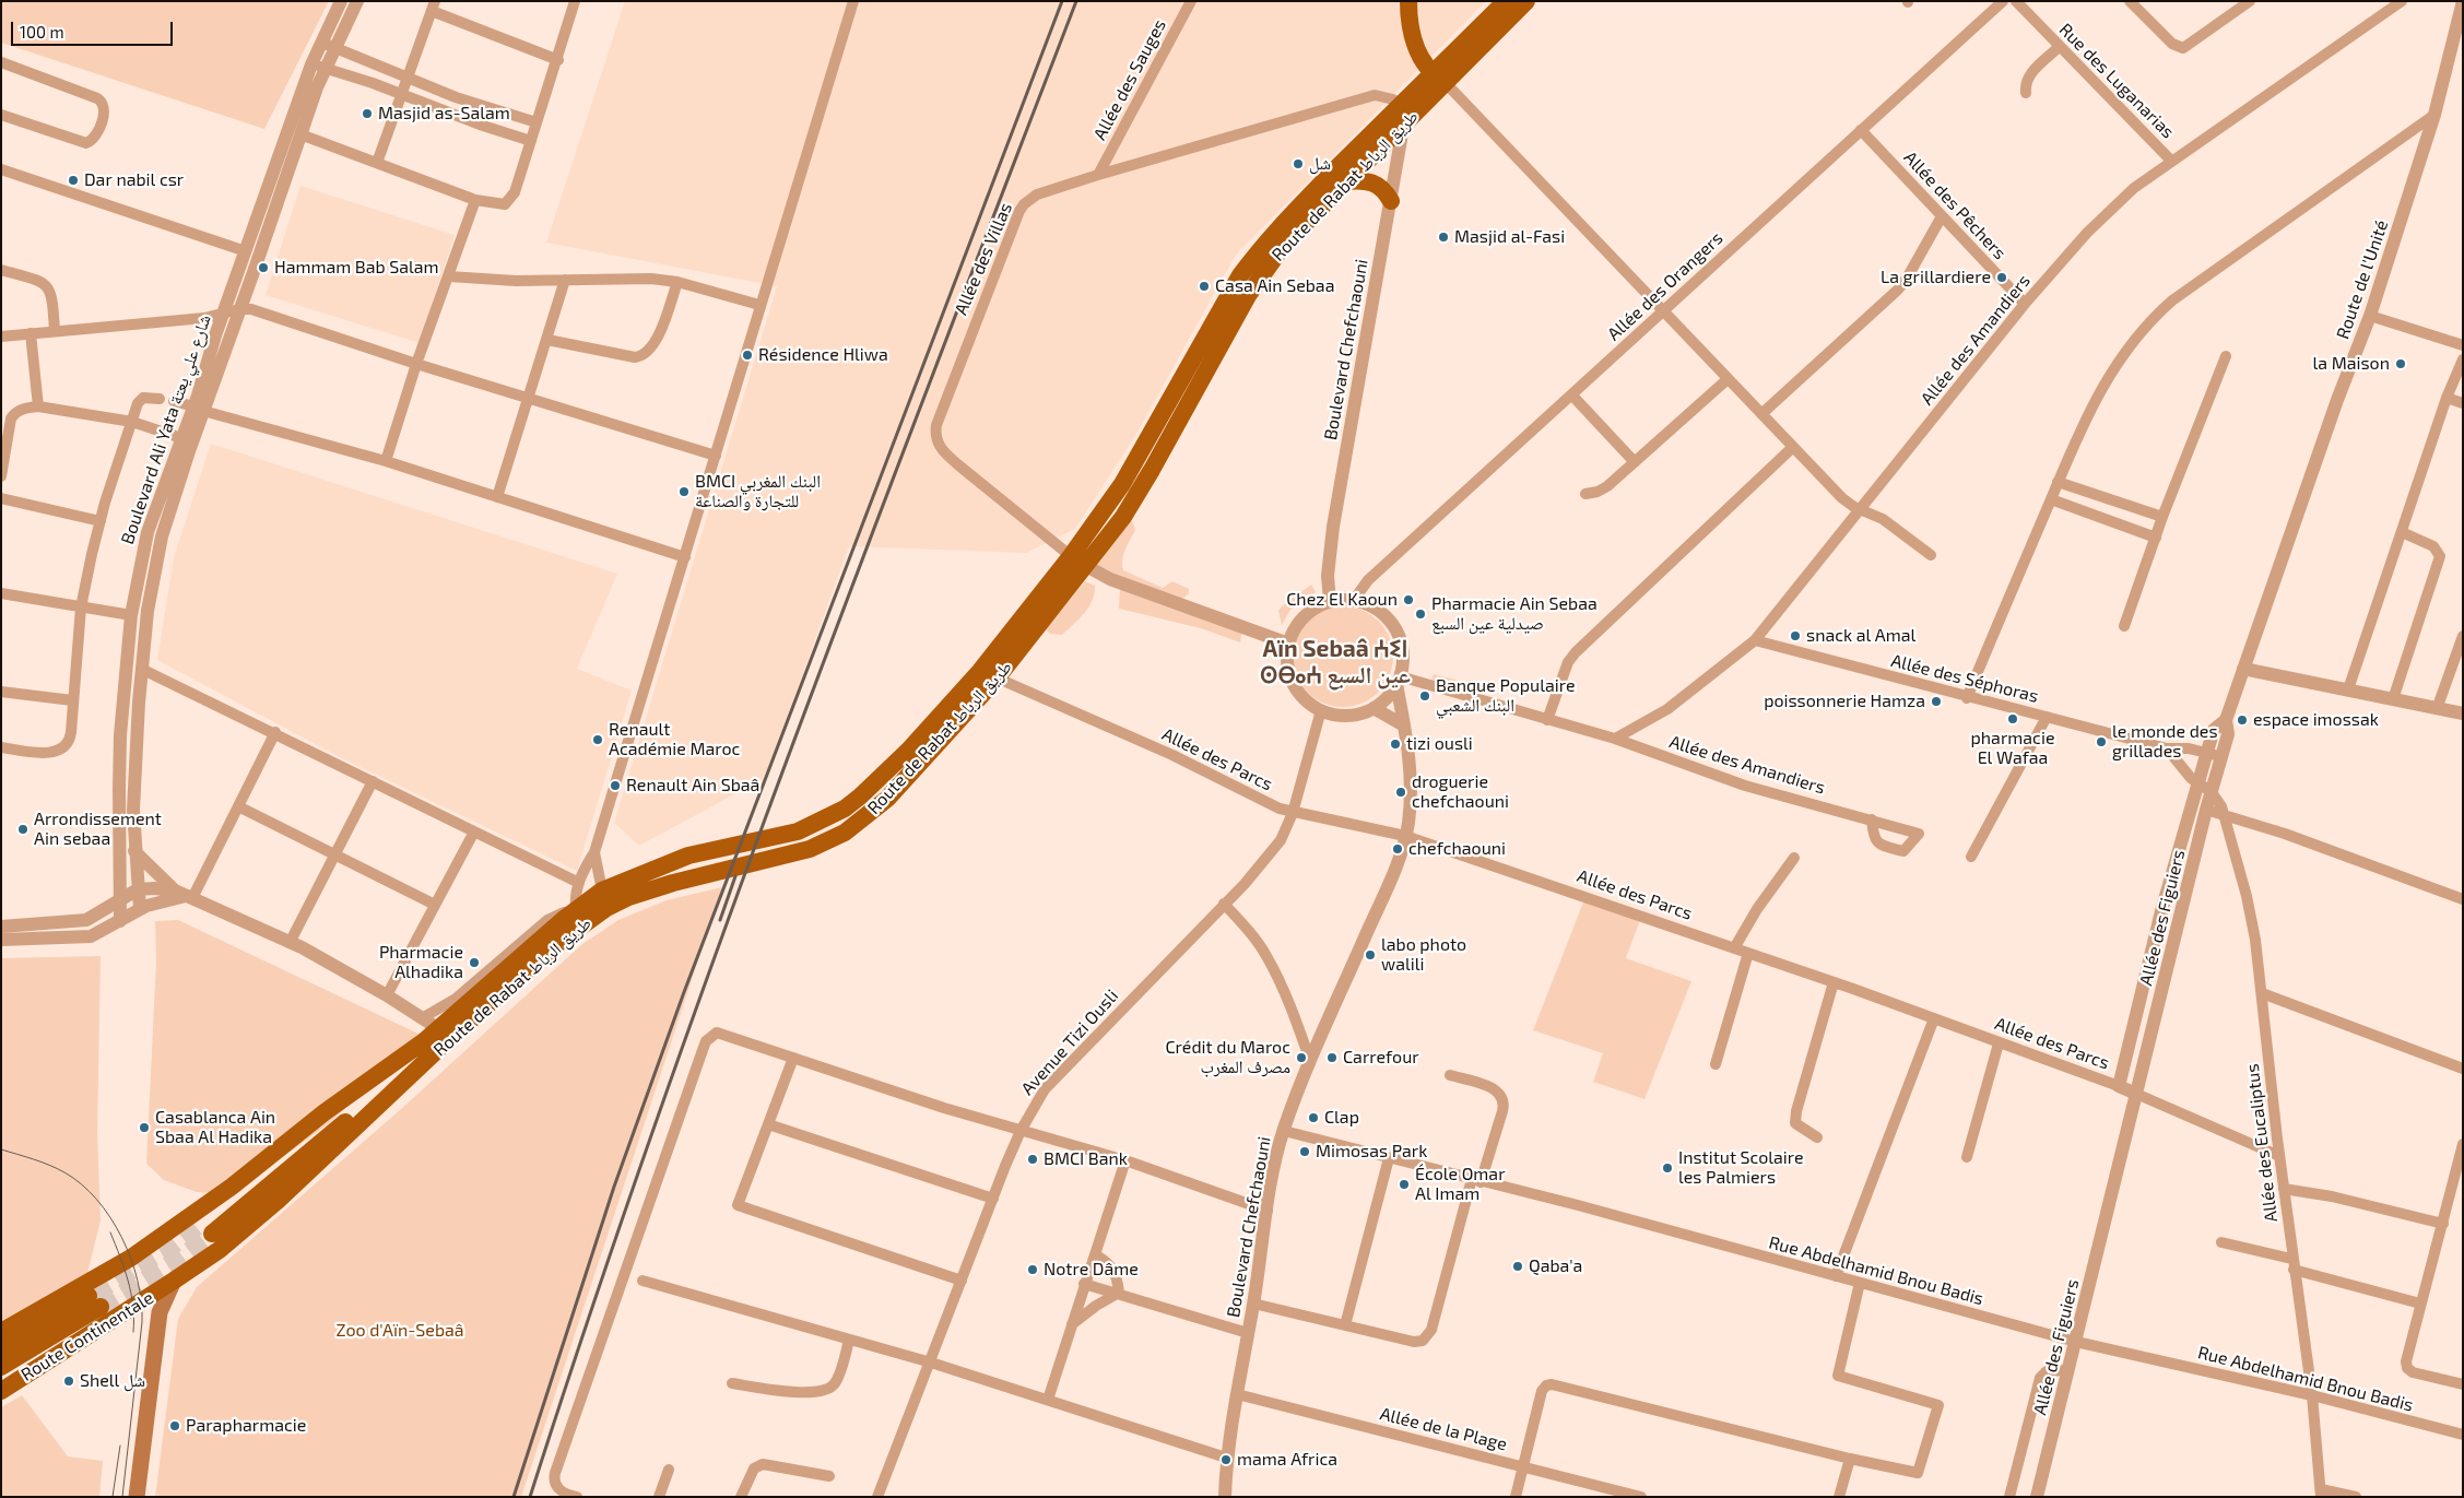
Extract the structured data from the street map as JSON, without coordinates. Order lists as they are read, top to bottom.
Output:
{
  "streets": {
    "main road": ["Route de Rabat طريق الرباط", "Route Continentale"],
    "street": [
      "Allée des Sauges",
      "Rue des Luganarias",
      "Allée des Pêchers",
      "Allée des Villas",
      "Route de l'Unité",
      "Allée des Orangers",
      "Allée des Amandiers",
      "Boulevard Chefchaouni",
      "Boulevard Ali Yata شارع علي يعتة",
      "Allée des Séphoras",
      "Allée des Parcs",
      "Allée des Figuiers",
      "Avenue Tizi Ousli",
      "Allée des Eucaliptus",
      "Rue Abdelhamid Bnou Badis",
      "Allée de la Plage"
    ]
  },
  "crossings": [
    ["Allée des Sauges", "Allée des Villas"],
    ["Rue des Luganarias", "Allée des Amandiers"],
    ["Route de Rabat طريق الرباط", "Allée des Villas"],
    ["Route de Rabat طريق الرباط", "Boulevard Chefchaouni"],
    ["Route de Rabat طريق الرباط", "Allée des Parcs"],
    ["Route de Rabat طريق الرباط", "Route Continentale"],
    ["Allée des Pêchers", "Allée des Orangers"],
    ["Allée des Pêchers", "Allée des Amandiers"],
    ["Allée des Villas", "Boulevard Chefchaouni"],
    ["Route de l'Unité", "Allée des Figuiers"],
    ["Allée des Orangers", "Allée des Amandiers"],
    ["Allée des Orangers", "Boulevard Chefchaouni"],
    ["Allée des Orangers", "Avenue Tizi Ousli"],
    ["Allée des Amandiers", "Boulevard Chefchaouni"],
    ["Allée des Amandiers", "Allée des Séphoras"],
    ["Allée des Amandiers", "Avenue Tizi Ousli"],
    ["Boulevard Chefchaouni", "Allée des Parcs"],
    ["Boulevard Chefchaouni", "Avenue Tizi Ousli"],
    ["Boulevard Chefchaouni", "Rue Abdelhamid Bnou Badis"],
    ["Boulevard Chefchaouni", "Allée de la Plage"],
    ["Allée des Séphoras", "Allée des Figuiers"],
    ["Allée des Parcs", "Allée des Figuiers"],
    ["Allée des Parcs", "Avenue Tizi Ousli"],
    ["Allée des Parcs", "Allée des Eucaliptus"],
    ["Allée des Figuiers", "Allée des Eucaliptus"],
    ["Allée des Figuiers", "Rue Abdelhamid Bnou Badis"],
    ["Allée des Eucaliptus", "Rue Abdelhamid Bnou Badis"]
  ],
  "districts": ["Aïn Sebaâ ⵄⵉⵏ ⵙⴱⴰⵄ عين السبع"],
  "parks": ["Zoo d'Aïn-Sebaâ"],
  "places": [
    "Masjid as-Salam",
    "شل",
    "Dar nabil csr",
    "Masjid al-Fasi",
    "Hammam Bab Salam",
    "La grillardiere",
    "Casa Ain Sebaa",
    "Résidence Hliwa",
    "la Maison",
    "BMCI البنك المغربي للتجارة والصناعة",
    "Chez El Kaoun",
    "Pharmacie Ain Sebaa صيدلية عين السبع",
    "snack al Amal",
    "Banque Populaire البنك الشعبي",
    "poissonnerie Hamza",
    "pharmacie El Wafaa",
    "espace imossak",
    "Renault Académie Maroc",
    "le monde des grillades",
    "tizi ousli",
    "Renault Ain Sbaâ",
    "droguerie chefchaouni",
    "Arrondissement Ain sebaa",
    "chefchaouni",
    "labo photo walili",
    "Pharmacie Alhadika",
    "Crédit du Maroc مصرف المغرب",
    "Carrefour",
    "Clap",
    "Casablanca Ain Sbaa Al Hadika",
    "Mimosas Park",
    "BMCI Bank",
    "Institut Scolaire les Palmiers",
    "École Omar Al Imam",
    "Qaba'a",
    "Notre Dâme",
    "Shell شل",
    "Parapharmacie",
    "mama Africa"
  ],
  "scale_bar": "100 m"
}
